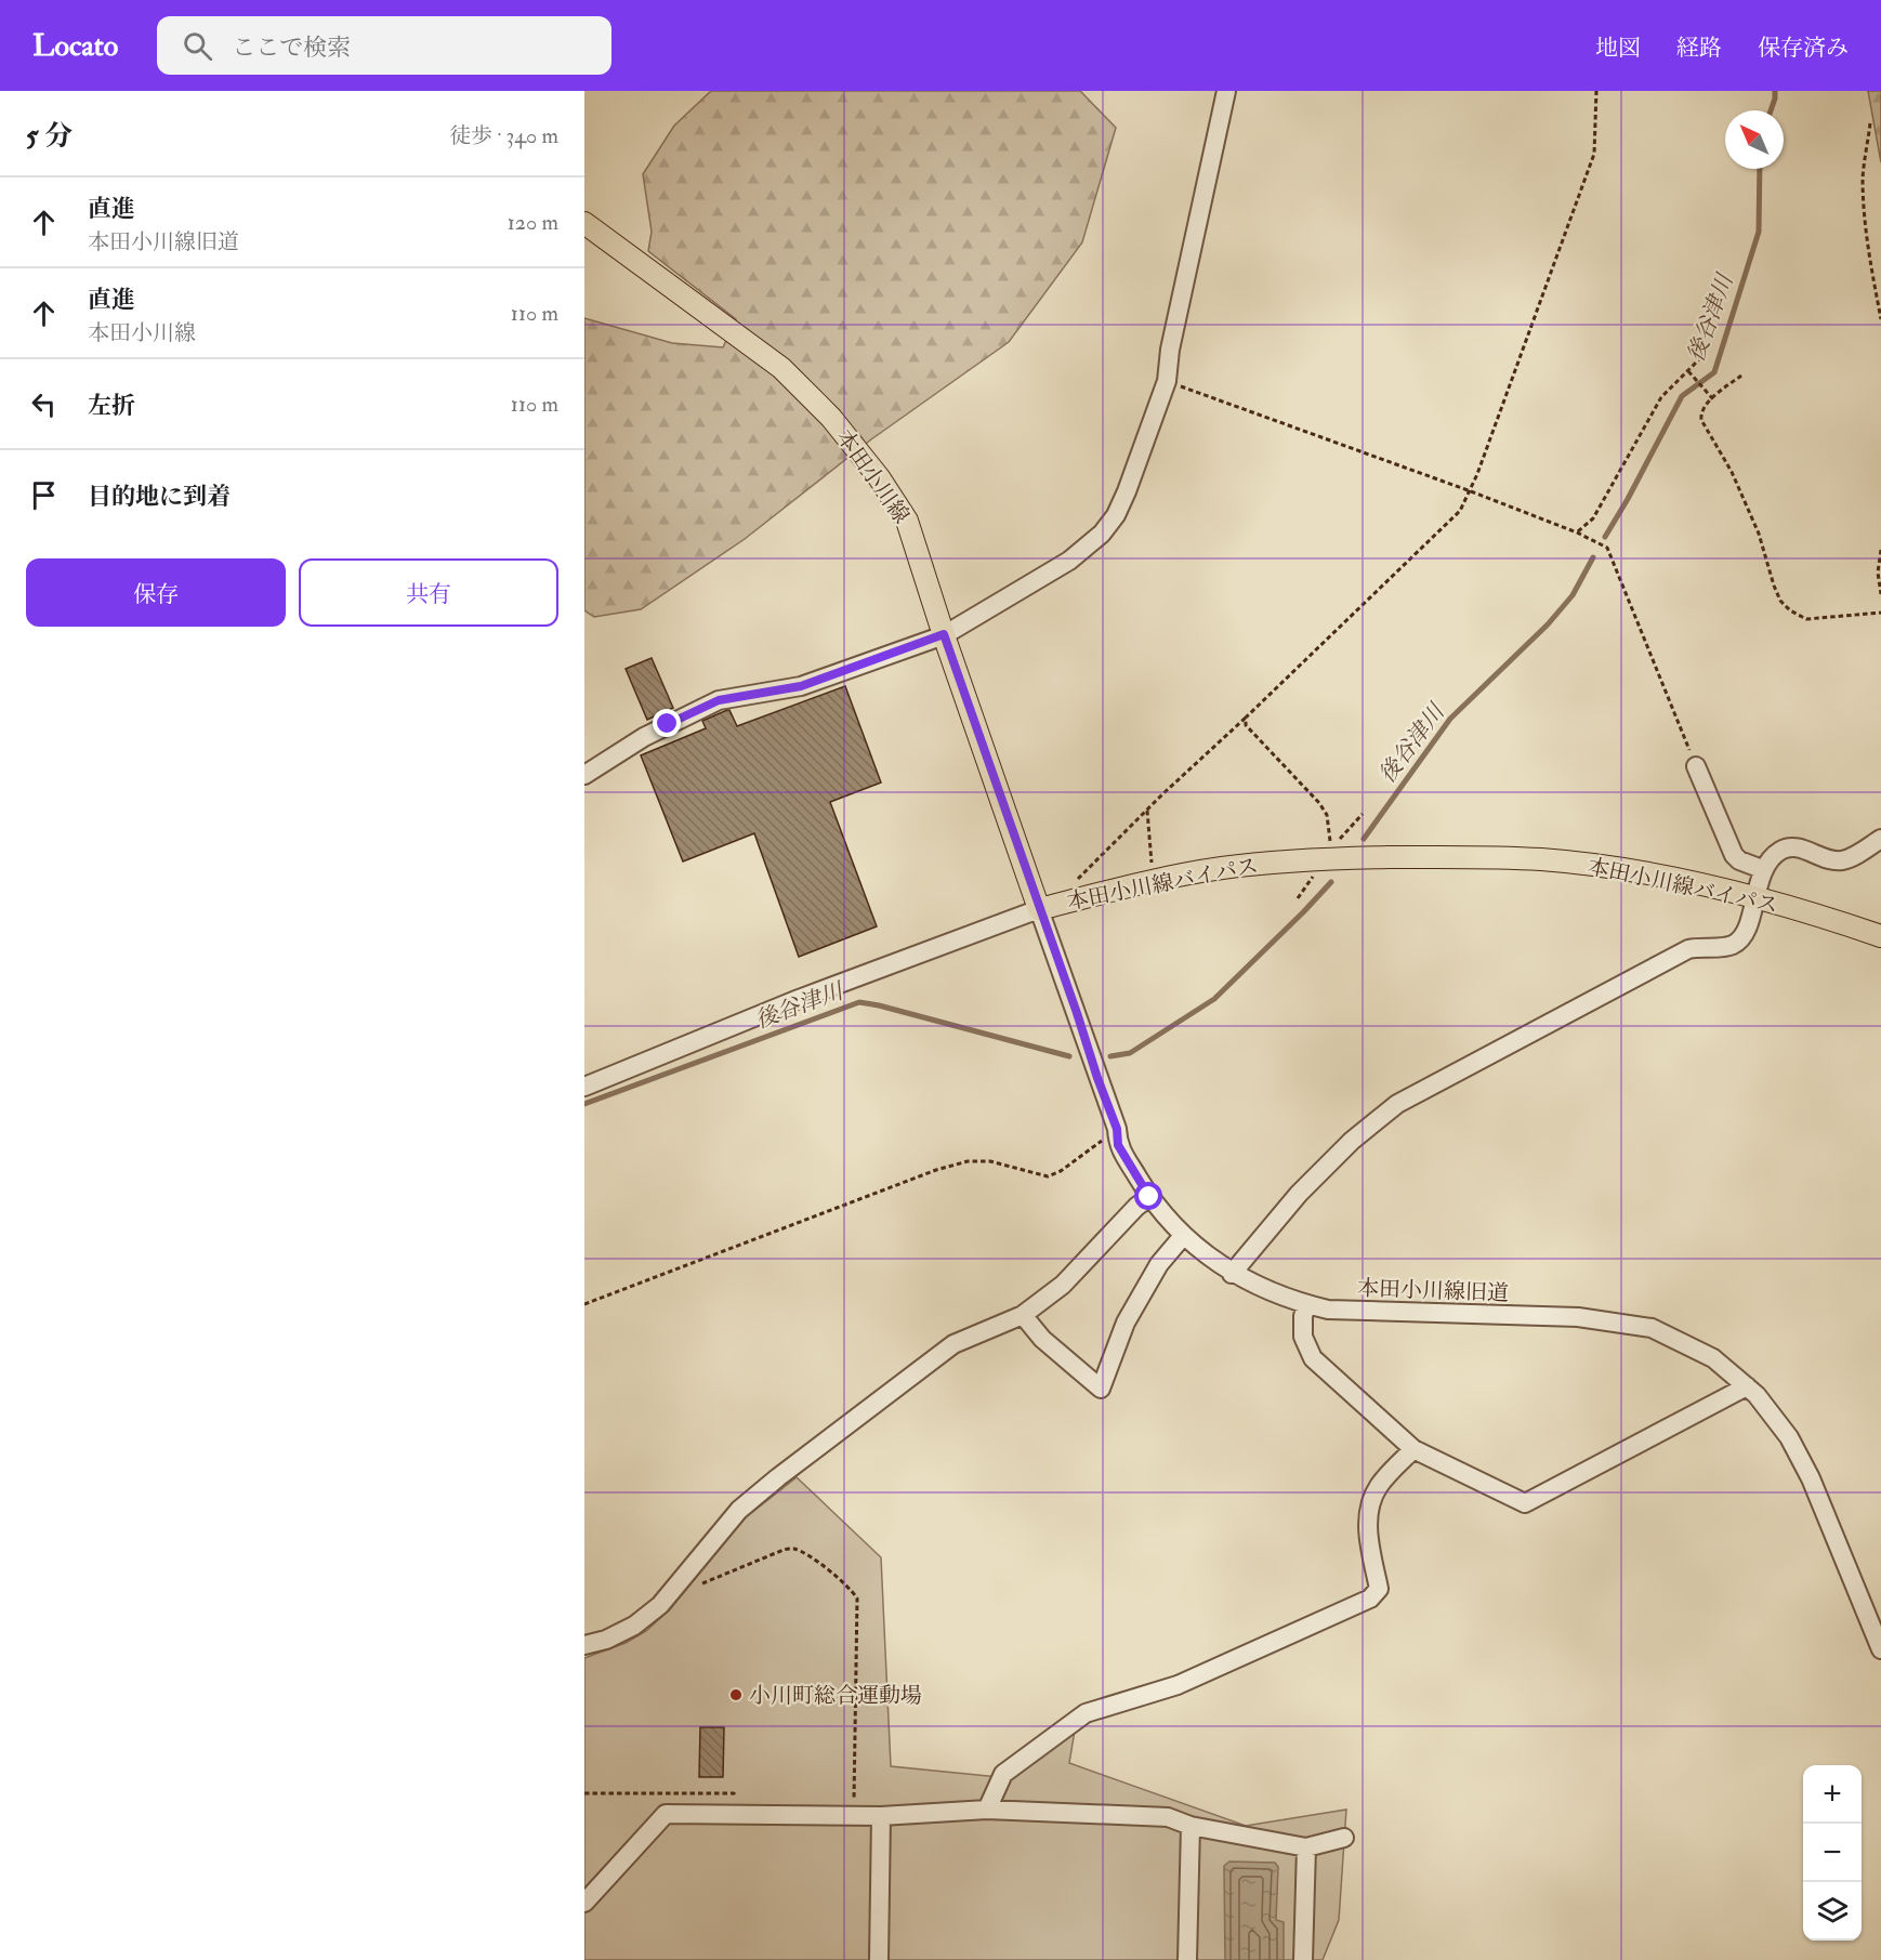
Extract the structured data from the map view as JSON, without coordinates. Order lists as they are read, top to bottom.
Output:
{
  "streets": {
    "main road": ["本田小川線", "本田小川線バイパス"],
    "street": ["本田小川線旧道"]
  },
  "crossings": [
    ["本田小川線", "本田小川線バイパス"],
    ["本田小川線", "本田小川線旧道"],
    ["本田小川線バイパス", "本田小川線旧道"]
  ],
  "water": ["後谷津川"],
  "places": ["小川町総合運動場"],
  "north": "top left",
  "page": {
    "header": "Locato",
    "search": "ここで検索",
    "nav": ["地図", "経路", "保存済み"],
    "heading": ["5 分", "徒歩 · 340 m"],
    "list": [
      ["直進", "本田小川線旧道", "120 m"],
      ["直進", "本田小川線", "110 m"],
      ["左折", "110 m"],
      "目的地に到着"
    ],
    "buttons": ["保存", "共有"],
    "map_buttons": ["+", "−"]
  }
}
